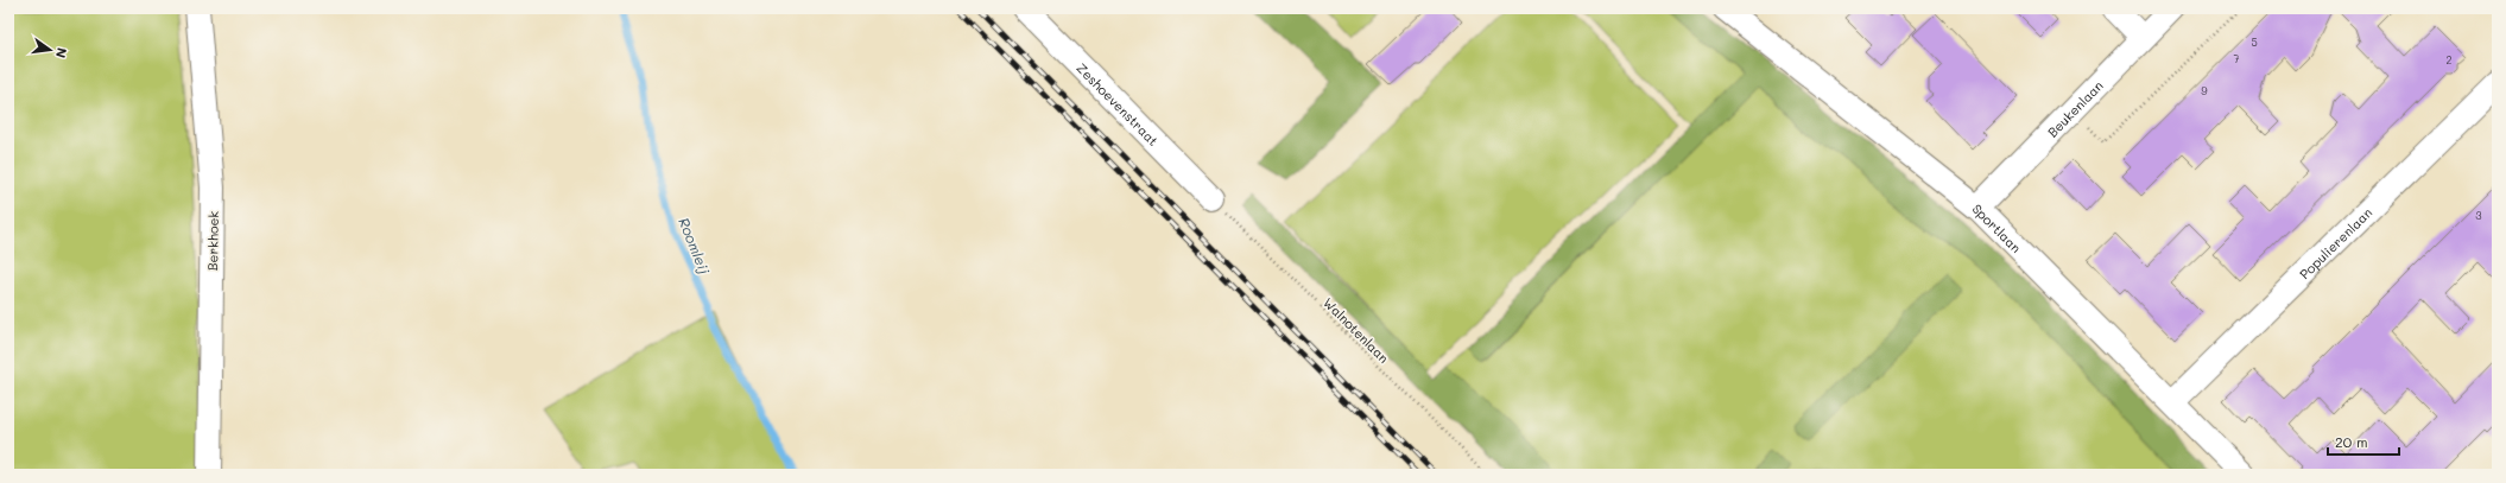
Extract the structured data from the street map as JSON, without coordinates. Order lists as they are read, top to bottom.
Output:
{
  "streets": {
    "street": [
      "Zeshoevenstraat",
      "Beukenlaan",
      "Sportlaan",
      "Berkhoek",
      "Populierenlaan"
    ],
    "path": ["Walnotenlaan"]
  },
  "crossings": [
    ["Zeshoevenstraat", "Walnotenlaan"],
    ["Beukenlaan", "Sportlaan"],
    ["Sportlaan", "Populierenlaan"]
  ],
  "water": ["Roomleij"],
  "house_numbers": [
    "5",
    "7",
    "2",
    "9",
    "3"
  ],
  "scale_bar": "20 m",
  "north": "right"
}
